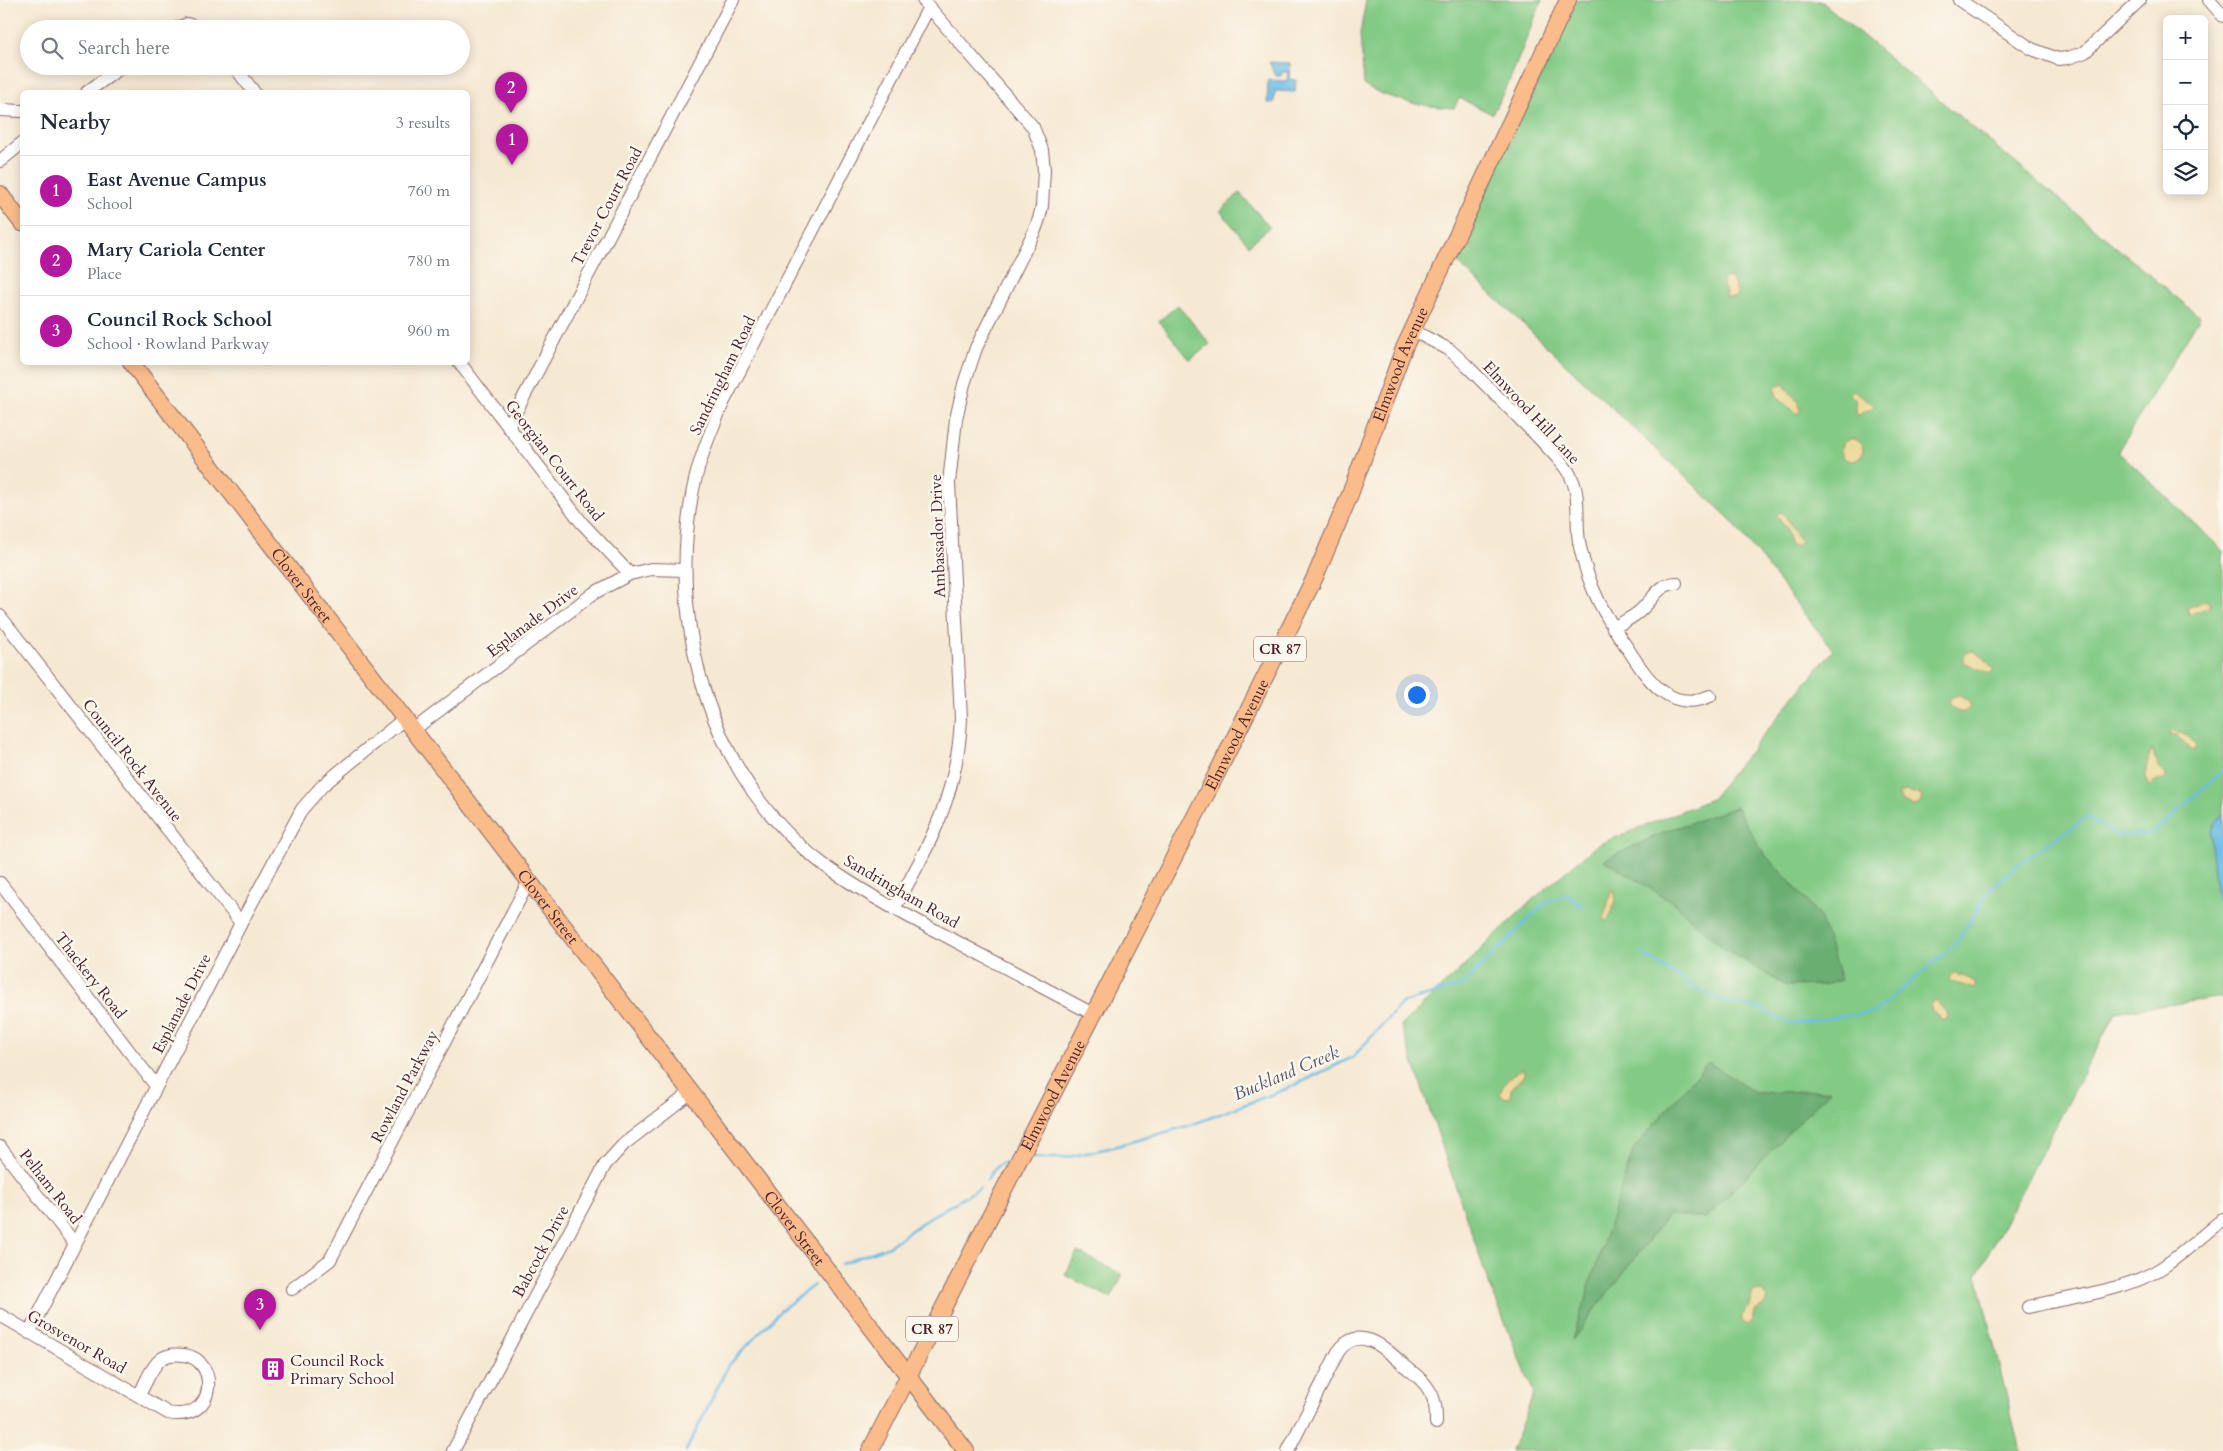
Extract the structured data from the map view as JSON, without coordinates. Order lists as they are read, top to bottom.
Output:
{
  "streets": {
    "main road": ["Elmwood Avenue", "Clover Street", "CR 87"],
    "street": [
      "Trevor Court Road",
      "Sandringham Road",
      "Elmwood Hill Lane",
      "Georgian Court Road",
      "Ambassador Drive",
      "Esplanade Drive",
      "Council Rock Avenue",
      "Thackery Road",
      "Rowland Parkway",
      "Pelham Road",
      "Babcock Drive",
      "Grosvenor Road"
    ]
  },
  "crossings": [
    ["Trevor Court Road", "Georgian Court Road"],
    ["Elmwood Avenue", "Sandringham Road"],
    ["Elmwood Avenue", "Elmwood Hill Lane"],
    ["Elmwood Avenue", "Clover Street"],
    ["Sandringham Road", "Ambassador Drive"],
    ["Sandringham Road", "Esplanade Drive"],
    ["Georgian Court Road", "Esplanade Drive"],
    ["Clover Street", "Esplanade Drive"],
    ["Clover Street", "Rowland Parkway"],
    ["Clover Street", "Babcock Drive"],
    ["Esplanade Drive", "Council Rock Avenue"],
    ["Esplanade Drive", "Thackery Road"],
    ["Esplanade Drive", "Pelham Road"],
    ["Esplanade Drive", "Grosvenor Road"]
  ],
  "water": ["Buckland Creek"],
  "places": {
    "building": ["Council Rock Primary School"]
  },
  "page": {
    "map_buttons": ["+", "−"],
    "search": "Search here",
    "pins": ["2", "1", "3"],
    "heading": ["Nearby", "3 results"],
    "list": [
      {
        "mark": "1",
        "name": "East Avenue Campus",
        "note": "School",
        "value": "760 m"
      },
      {
        "mark": "2",
        "name": "Mary Cariola Center",
        "note": "Place",
        "value": "780 m"
      },
      {
        "mark": "3",
        "name": "Council Rock School",
        "note": "School · Rowland Parkway",
        "value": "960 m"
      }
    ]
  }
}
